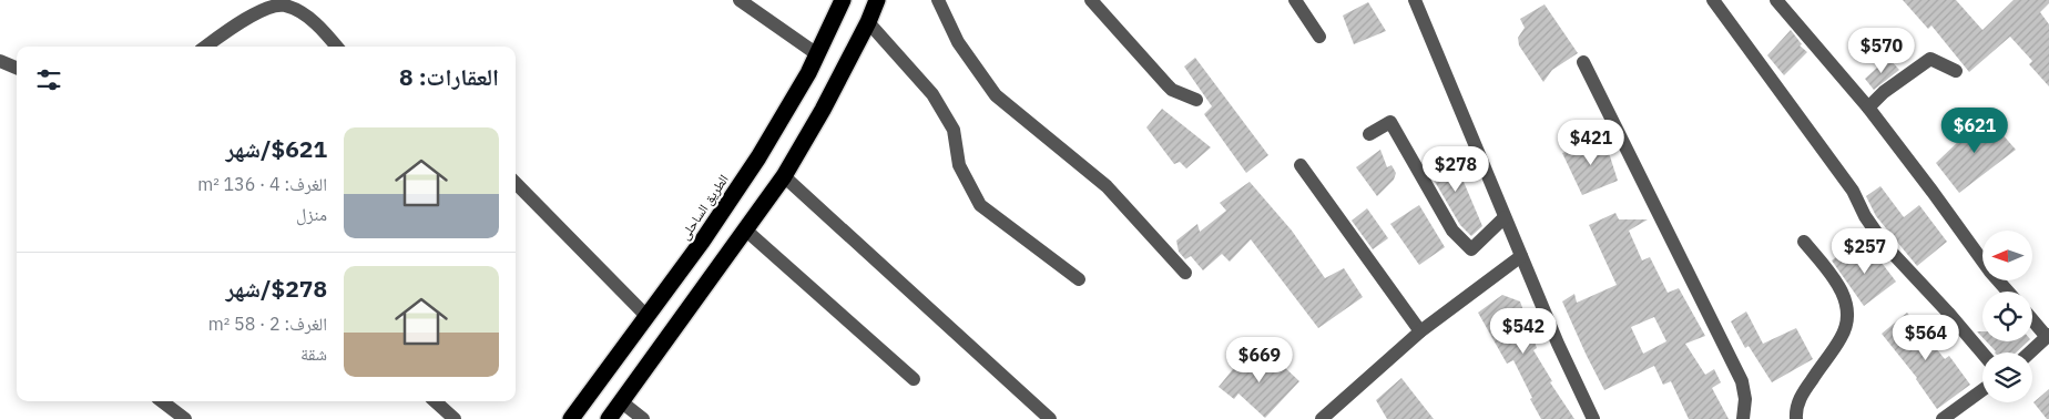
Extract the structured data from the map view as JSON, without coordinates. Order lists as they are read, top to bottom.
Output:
{
  "streets": {
    "highway": ["الطريق الساحلى"]
  },
  "north": "left",
  "page": {
    "price": [
      "$570",
      "$621",
      "$421",
      "$278",
      "$257",
      "$542",
      "$564",
      "$669"
    ],
    "heading": "العقارات: 8",
    "list": [
      {
        "name": "$621/شهر",
        "note": "الغرف: 4 · 136 m² · منزل"
      },
      {
        "name": "$278/شهر",
        "note": "الغرف: 2 · 58 m² · شقة"
      }
    ]
  }
}
